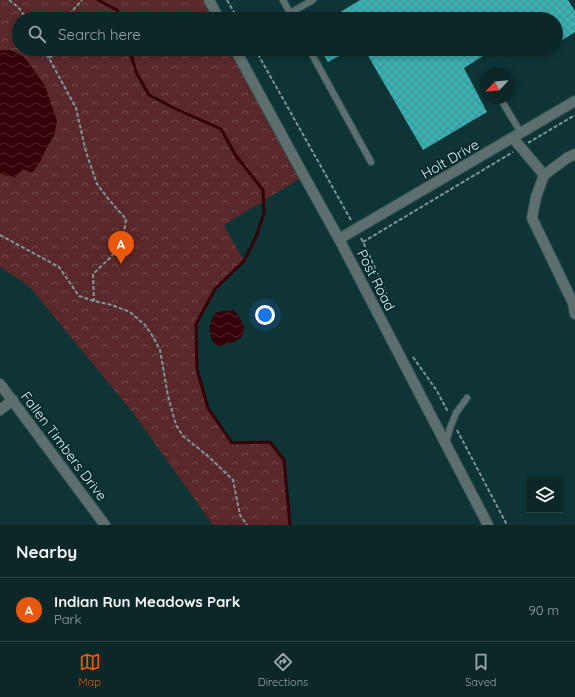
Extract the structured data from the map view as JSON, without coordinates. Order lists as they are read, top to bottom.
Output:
{
  "streets": {
    "street": ["Holt Drive", "Post Road", "Fallen Timbers Drive"]
  },
  "crossings": [
    ["Holt Drive", "Post Road"]
  ],
  "north": "bottom left",
  "page": {
    "search": "Search here",
    "pins": "A",
    "heading": "Nearby",
    "list": [
      {
        "mark": "A",
        "name": "Indian Run Meadows Park",
        "note": "Park",
        "value": "90 m"
      }
    ],
    "nav": ["Map", "Directions", "Saved"]
  }
}
